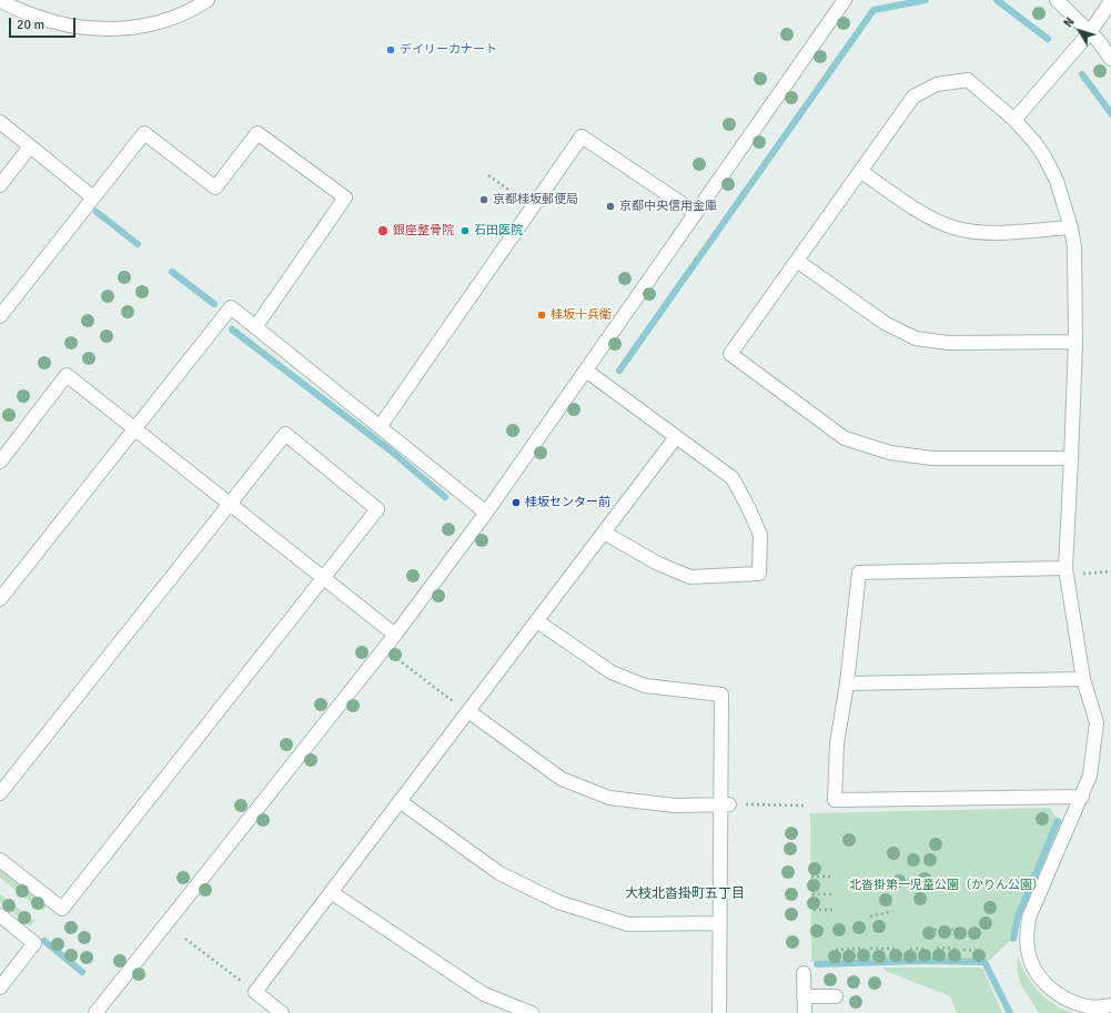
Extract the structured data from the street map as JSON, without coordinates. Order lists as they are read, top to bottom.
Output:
{
  "districts": ["大枝北沓掛町五丁目"],
  "parks": ["北沓掛第一児童公園（かりん公園）"],
  "places": [
    "デイリーカナート",
    "京都桂坂郵便局",
    "京都中央信用金庫",
    "銀座整骨院",
    "石田医院",
    "桂坂十兵衛",
    "桂坂センター前"
  ],
  "scale_bar": "20 m",
  "north": "top left"
}
